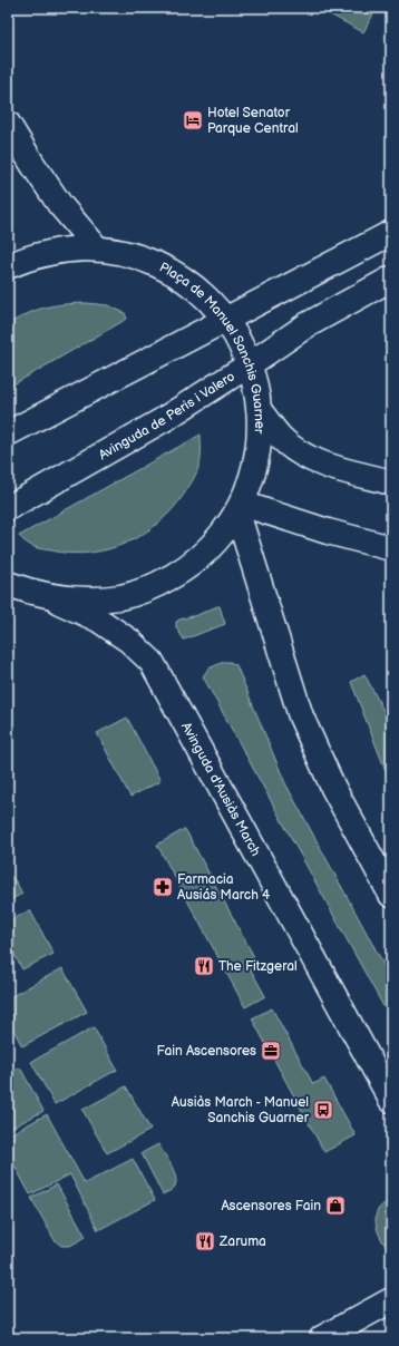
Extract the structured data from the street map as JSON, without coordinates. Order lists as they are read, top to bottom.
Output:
{
  "streets": {
    "main road": ["Plaça de Manuel Sanchis Guarner", "Avinguda de Peris i Valero", "Avinguda d'Ausiàs March"]
  },
  "crossings": [
    ["Plaça de Manuel Sanchis Guarner", "Avinguda de Peris i Valero"],
    ["Plaça de Manuel Sanchis Guarner", "Avinguda d'Ausiàs March"]
  ],
  "places": {
    "hotel": ["Hotel Senator Parque Central"],
    "pharmacy": ["Farmacia Ausiás March 4"],
    "restaurant": ["The Fitzgeral", "Zaruma"],
    "office": ["Fain Ascensores"],
    "bus stop": ["Ausiàs March - Manuel Sanchis Guarner"],
    "shop": ["Ascensores Fain"]
  }
}
